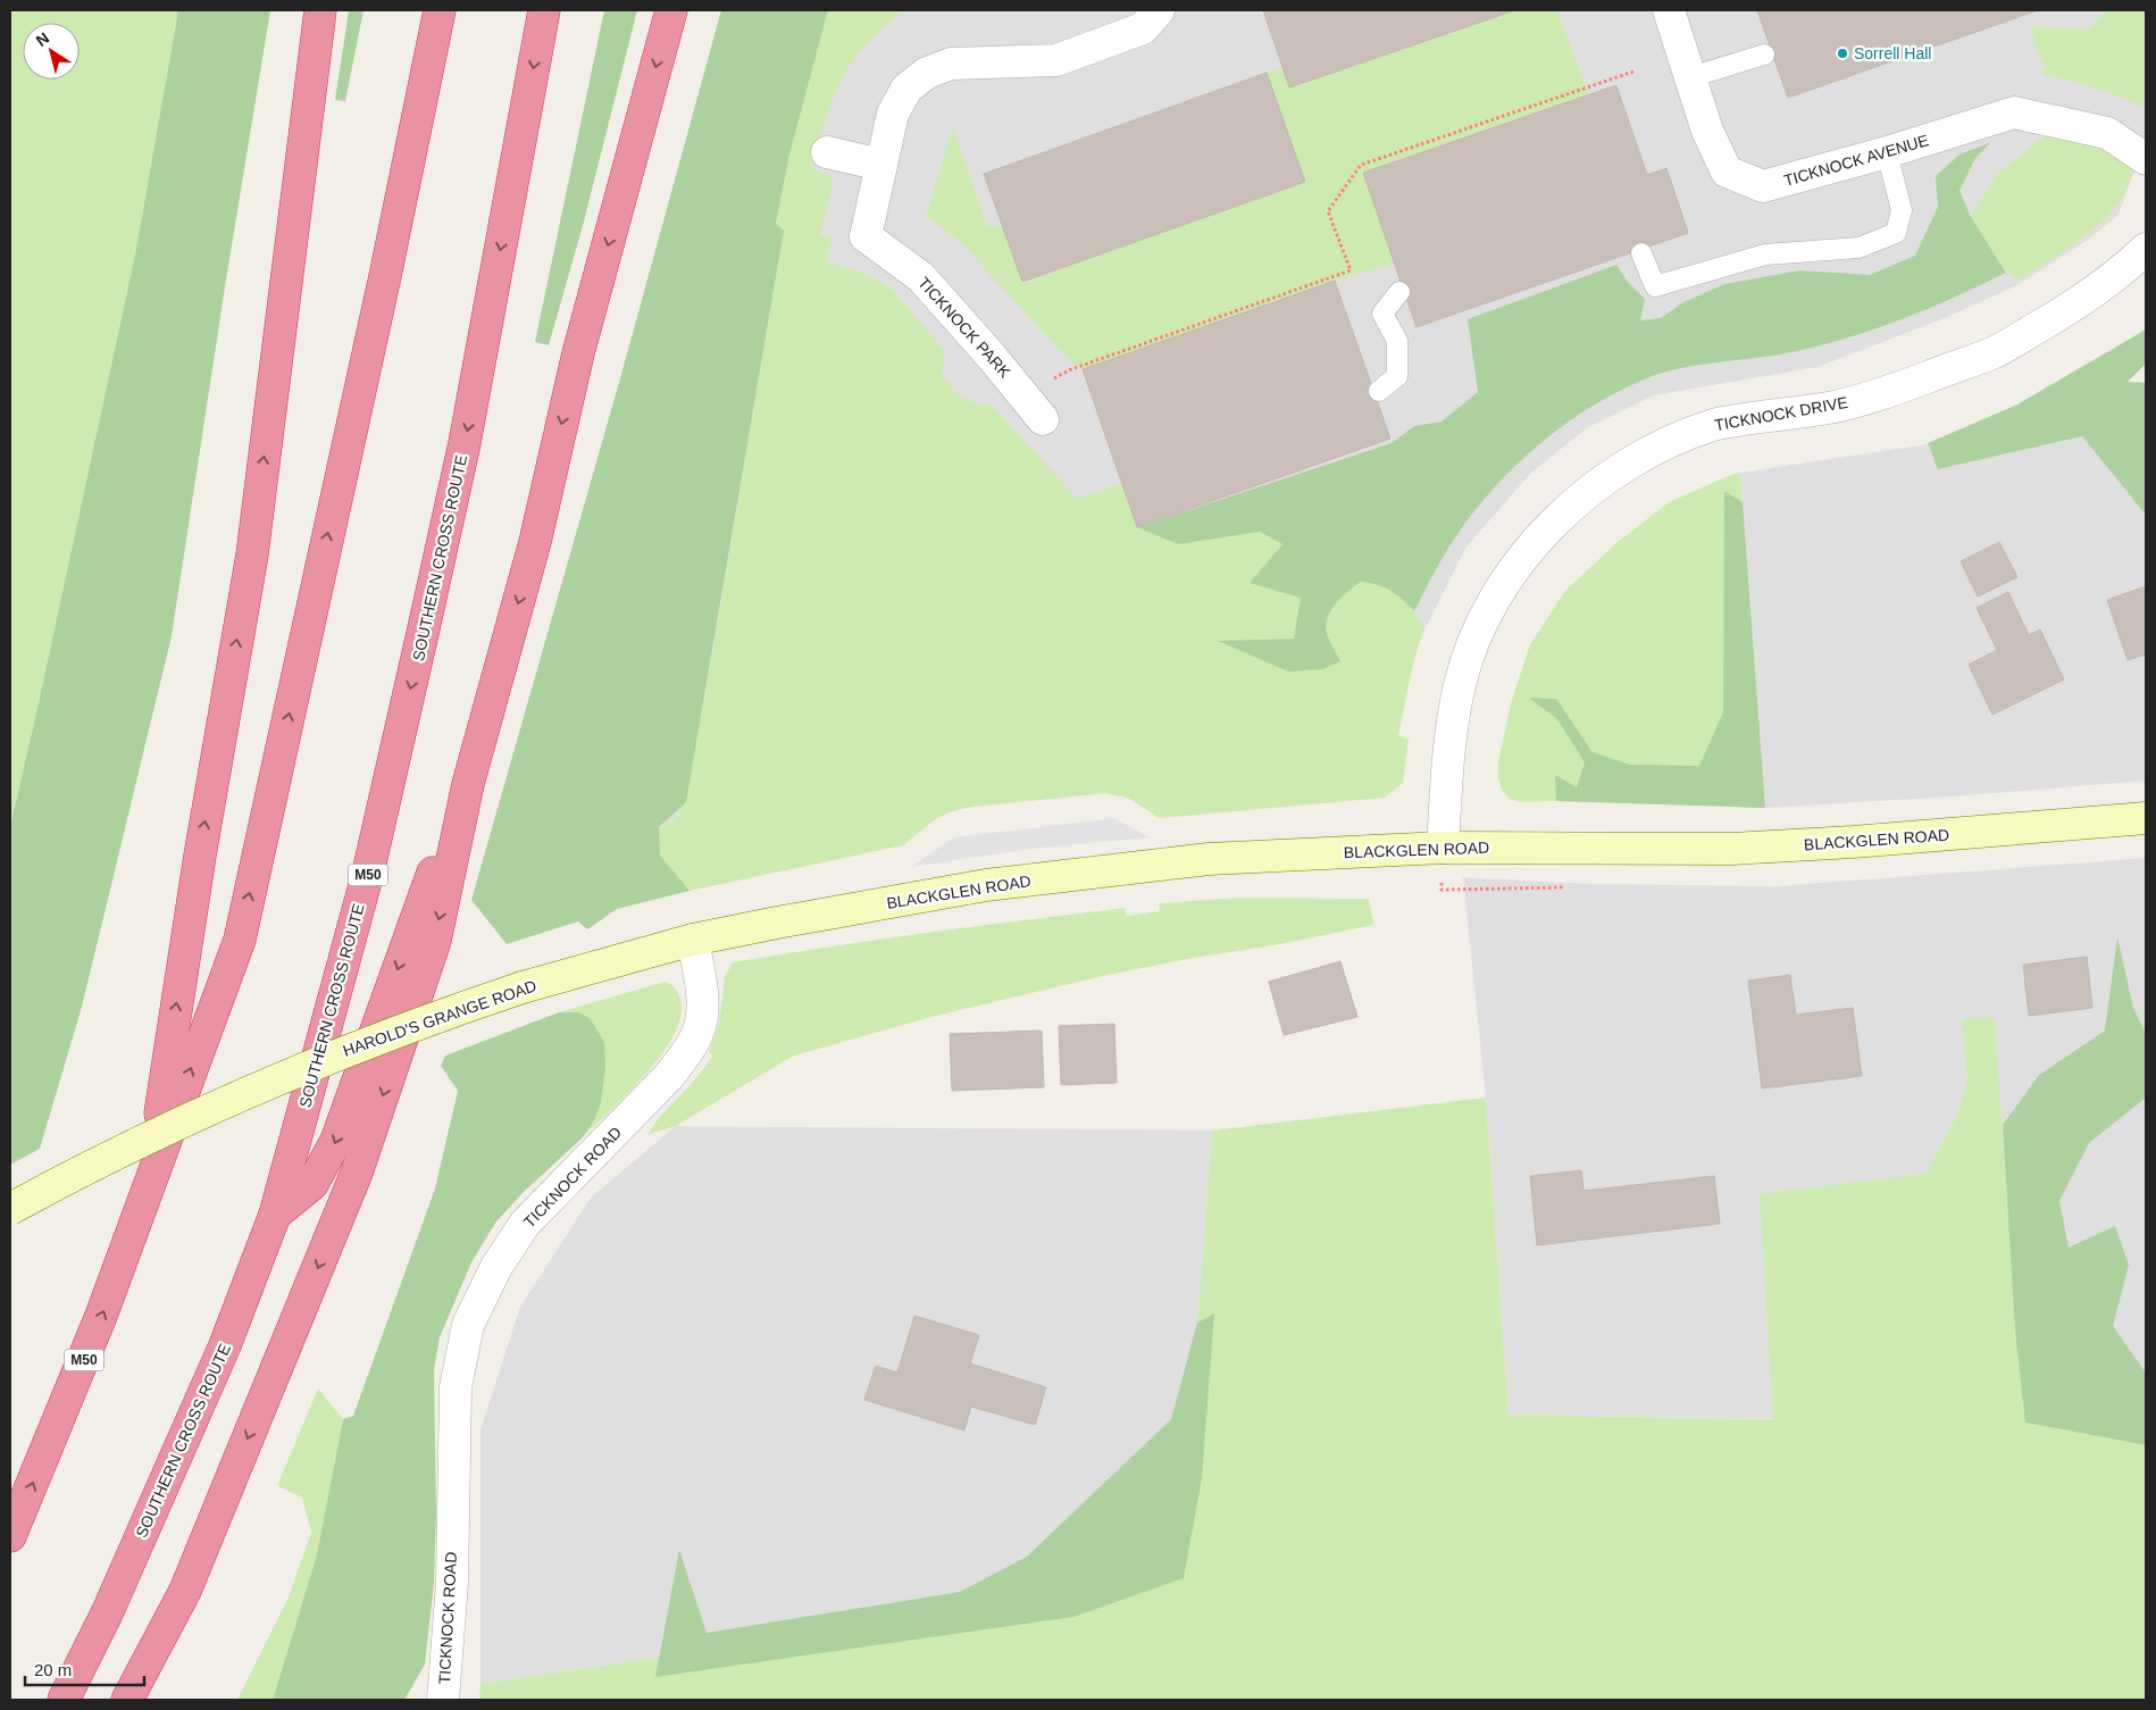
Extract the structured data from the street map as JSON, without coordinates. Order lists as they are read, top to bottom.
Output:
{
  "streets": {
    "highway": ["SOUTHERN CROSS ROUTE", "M50"],
    "street": [
      "TICKNOCK AVENUE",
      "TICKNOCK PARK",
      "TICKNOCK DRIVE",
      "BLACKGLEN ROAD",
      "HAROLD'S GRANGE ROAD",
      "TICKNOCK ROAD"
    ]
  },
  "crossings": [
    ["TICKNOCK DRIVE", "BLACKGLEN ROAD"],
    ["BLACKGLEN ROAD", "HAROLD'S GRANGE ROAD"],
    ["BLACKGLEN ROAD", "TICKNOCK ROAD"],
    ["HAROLD'S GRANGE ROAD", "TICKNOCK ROAD"]
  ],
  "places": ["Sorrell Hall"],
  "scale_bar": "20 m",
  "north": "top left"
}
